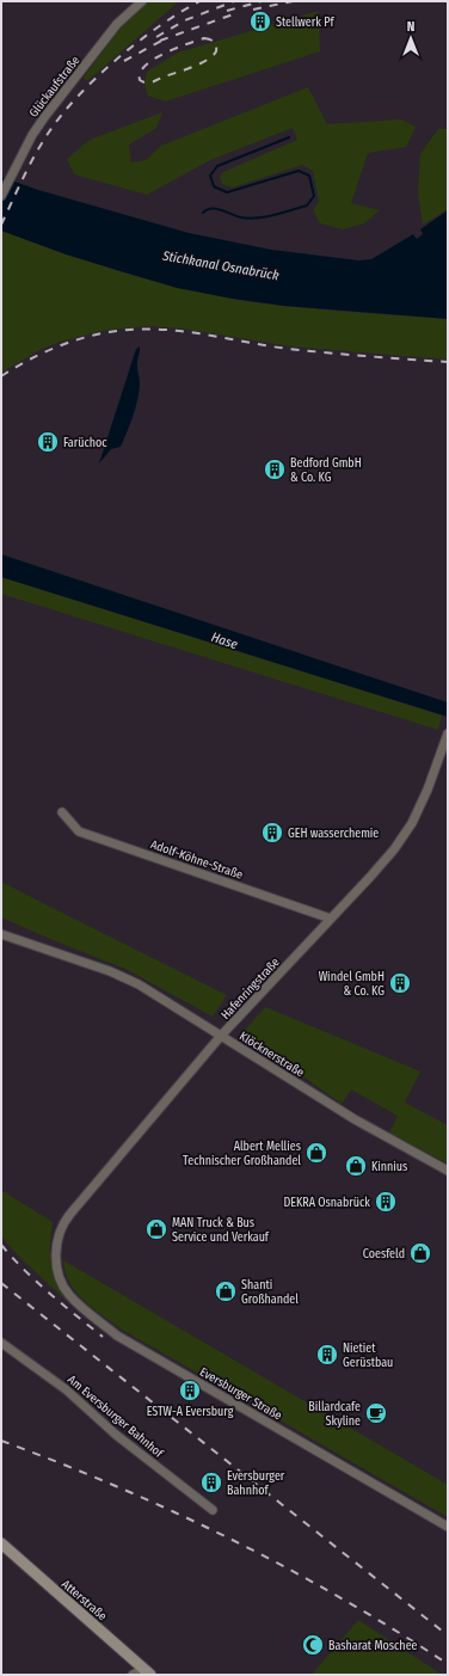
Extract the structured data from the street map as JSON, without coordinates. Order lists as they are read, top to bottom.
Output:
{
  "streets": {
    "street": [
      "Glückaufstraße",
      "Adolf-Köhne-Straße",
      "Hafenringstraße",
      "Klöcknerstraße",
      "Eversburger Straße",
      "Am Eversburger Bahnhof",
      "Atterstraße"
    ]
  },
  "crossings": [
    ["Adolf-Köhne-Straße", "Hafenringstraße"],
    ["Hafenringstraße", "Klöcknerstraße"],
    ["Hafenringstraße", "Eversburger Straße"]
  ],
  "water": ["Stichkanal Osnabrück", "Hase"],
  "places": {
    "building": [
      "Stellwerk Pf",
      "Farüchoc",
      "Bedford GmbH & Co. KG",
      "GEH wasserchemie",
      "Windel GmbH & Co. KG",
      "DEKRA Osnabrück",
      "Nietiet Gerüstbau",
      "ESTW-A Eversburg",
      "Eversburger Bahnhof"
    ],
    "shop": [
      "Albert Mellies Technischer Großhandel",
      "Kinnius",
      "MAN Truck & Bus Service und Verkauf",
      "Coesfeld",
      "Shanti Großhandel"
    ],
    "cafe": ["Billardcafe Skyline"],
    "mosque": ["Basharat Moschee"]
  },
  "north": "top"
}
